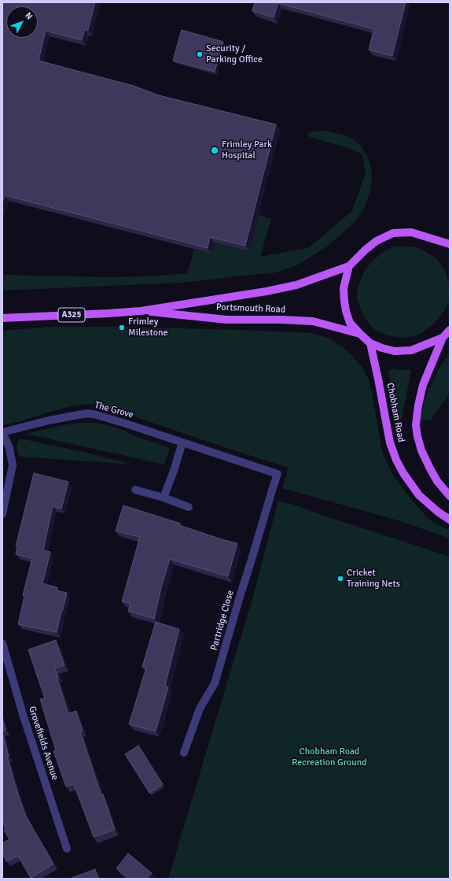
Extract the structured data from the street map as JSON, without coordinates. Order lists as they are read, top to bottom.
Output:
{
  "streets": {
    "main road": ["Portsmouth Road", "A325", "Chobham Road"],
    "street": ["The Grove", "Partridge Close", "Grovefields Avenue"]
  },
  "crossings": [
    ["The Grove", "Partridge Close"]
  ],
  "parks": ["Chobham Road Recreation Ground"],
  "places": [
    "Security / Parking Office",
    "Frimley Park Hospital",
    "Frimley Milestone",
    "Cricket Training Nets"
  ],
  "north": "top right"
}
